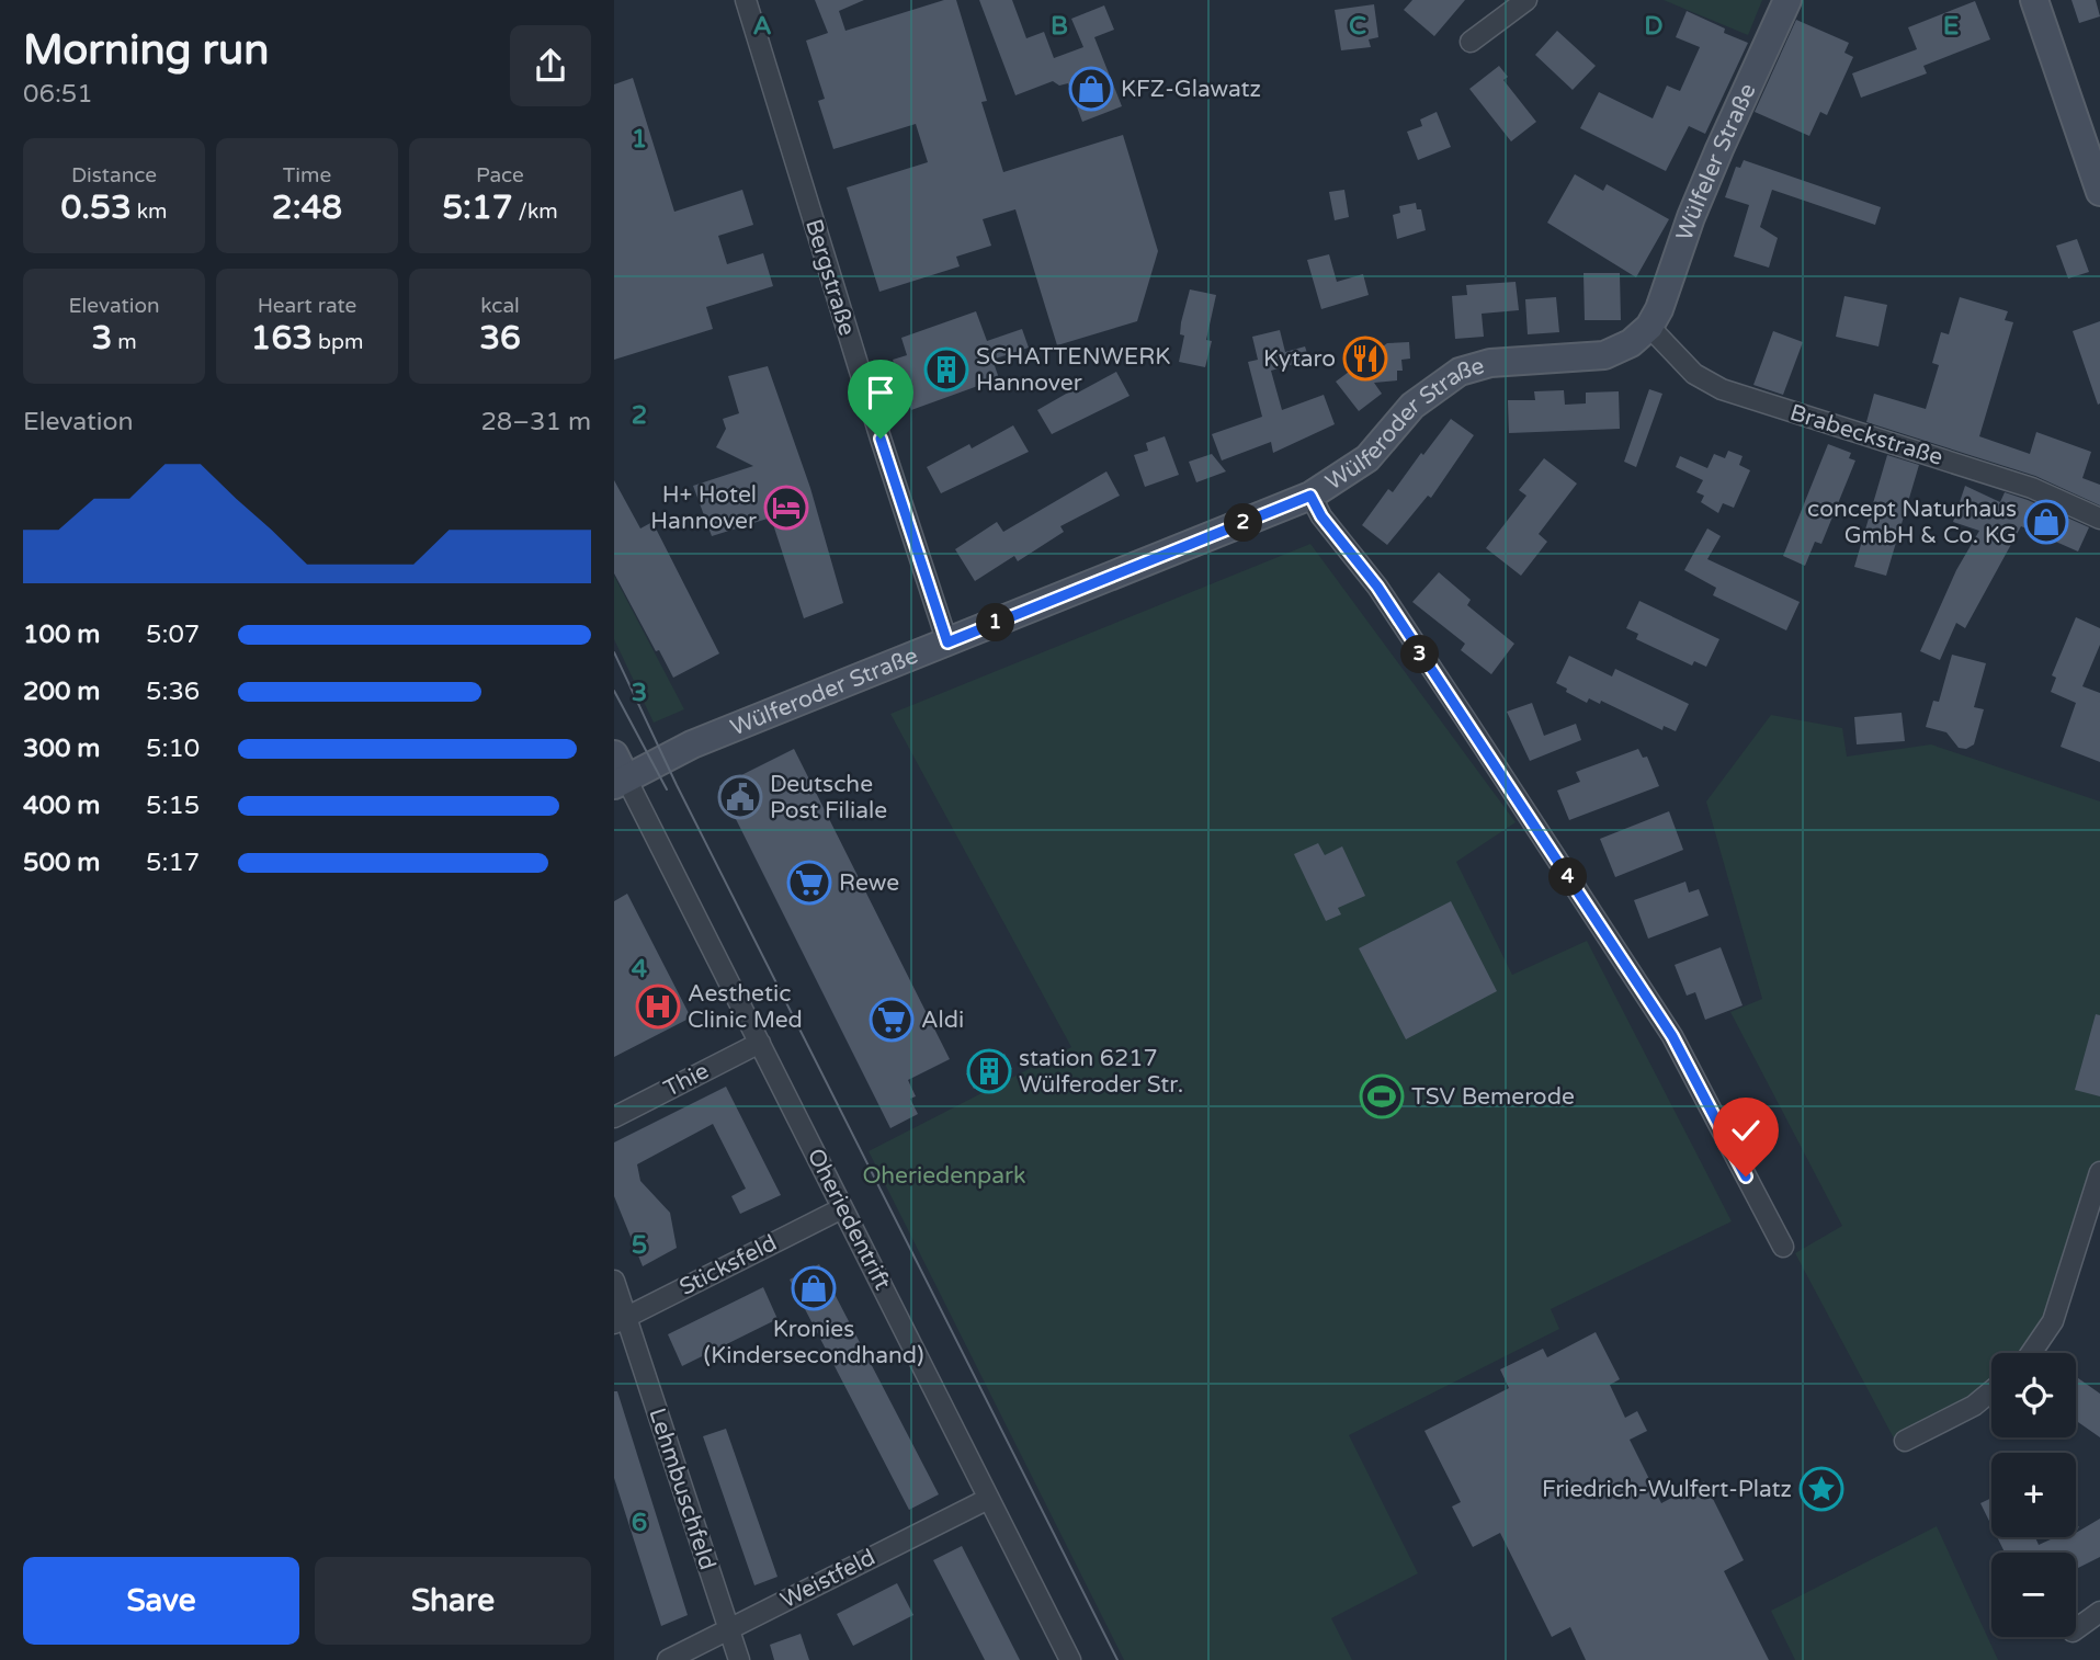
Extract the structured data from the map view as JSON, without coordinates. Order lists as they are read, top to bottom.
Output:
{
  "streets": {
    "main road": ["Wülfeler Straße", "Wülferoder Straße"],
    "street": [
      "Bergstraße",
      "Brabeckstraße",
      "Thie",
      "Oheriedentrift",
      "Sticksfeld",
      "Lehmbuschfeld",
      "Weistfeld"
    ]
  },
  "crossings": [
    ["Wülfeler Straße", "Wülferoder Straße"],
    ["Wülfeler Straße", "Brabeckstraße"],
    ["Bergstraße", "Wülferoder Straße"],
    ["Wülferoder Straße", "Brabeckstraße"],
    ["Wülferoder Straße", "Oheriedentrift"],
    ["Thie", "Oheriedentrift"],
    ["Oheriedentrift", "Sticksfeld"],
    ["Oheriedentrift", "Weistfeld"],
    ["Sticksfeld", "Lehmbuschfeld"],
    ["Lehmbuschfeld", "Weistfeld"]
  ],
  "parks": ["Oheriedenpark"],
  "places": {
    "shop": ["KFZ-Glawatz", "concept Naturhaus GmbH & Co. KG", "Kronies (Kindersecondhand)"],
    "restaurant": ["Kytaro"],
    "building": ["SCHATTENWERK Hannover", "station 6217 Wülferoder Str."],
    "hotel": ["H+ Hotel Hannover"],
    "public building": ["Deutsche Post Filiale"],
    "supermarket": ["Rewe", "Aldi"],
    "hospital": ["Aesthetic Clinic Med"],
    "sports": ["TSV Bemerode"],
    "place": ["Friedrich-Wulfert-Platz"]
  },
  "page": {
    "heading": ["Morning run", "06:51"],
    "stats": [
      ["Distance", "0.53 km"],
      ["Time", "2:48"],
      ["Pace", "5:17 /km"],
      ["Elevation", "3 m"],
      ["Heart rate", "163 bpm"],
      ["kcal", "36"]
    ],
    "chart": ["Elevation", "28–31 m"],
    "pins": [
      "2",
      "1",
      "3",
      "4"
    ],
    "list": [
      {
        "name": "100 m",
        "note": "5:07"
      },
      {
        "name": "200 m",
        "note": "5:36"
      },
      {
        "name": "300 m",
        "note": "5:10"
      },
      {
        "name": "400 m",
        "note": "5:15"
      },
      {
        "name": "500 m",
        "note": "5:17"
      }
    ],
    "map_buttons": ["+", "−"],
    "buttons": ["Save", "Share"]
  },
  "grid": {
    "columns": [
      "A",
      "B",
      "C",
      "D",
      "E"
    ],
    "rows": [
      "1",
      "2",
      "3",
      "4",
      "5",
      "6"
    ]
  }
}
